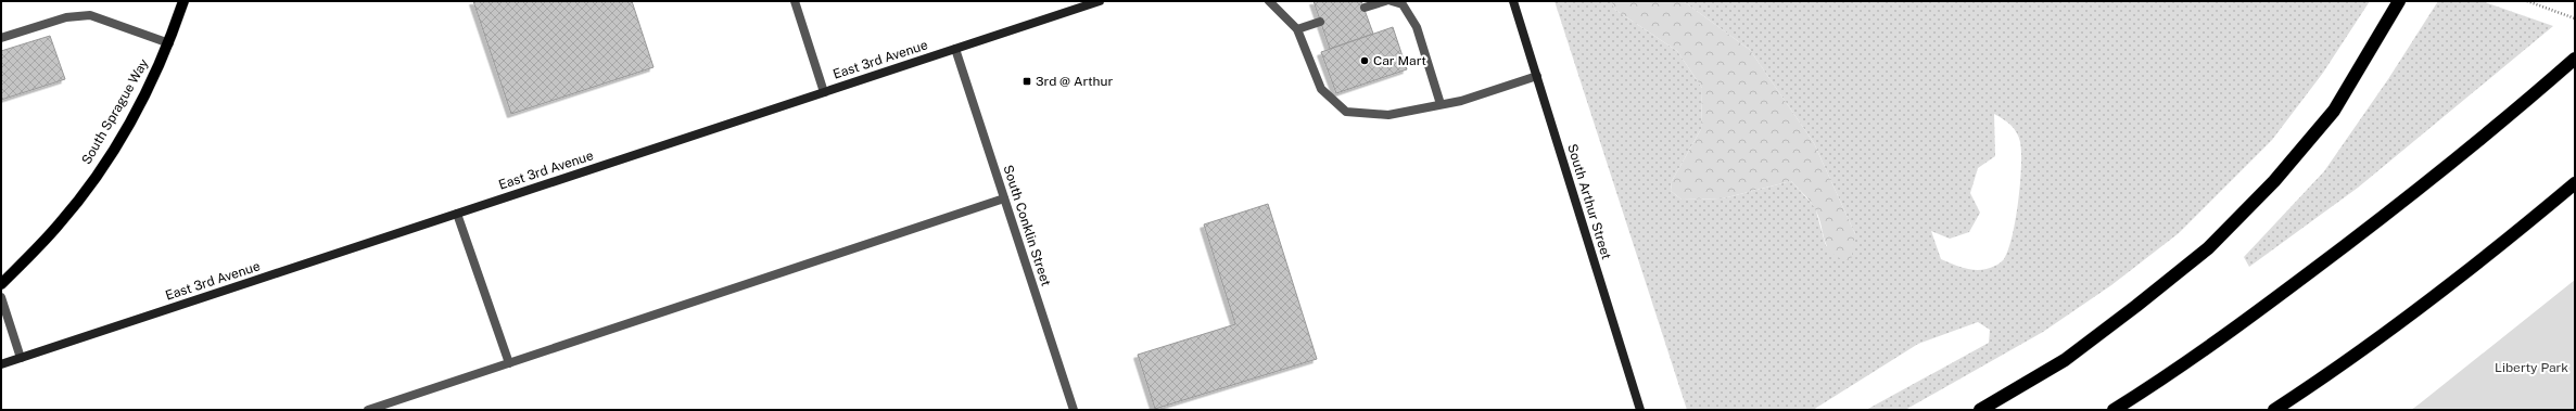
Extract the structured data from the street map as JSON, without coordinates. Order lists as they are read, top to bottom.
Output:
{
  "streets": {
    "main road": ["East 3rd Avenue", "South Sprague Way", "South Arthur Street"],
    "street": ["South Conklin Street"]
  },
  "crossings": [
    ["East 3rd Avenue", "South Conklin Street"]
  ],
  "parks": ["Liberty Park"],
  "places": {
    "other": ["Car Mart"],
    "transit": ["3rd @ Arthur"]
  }
}
